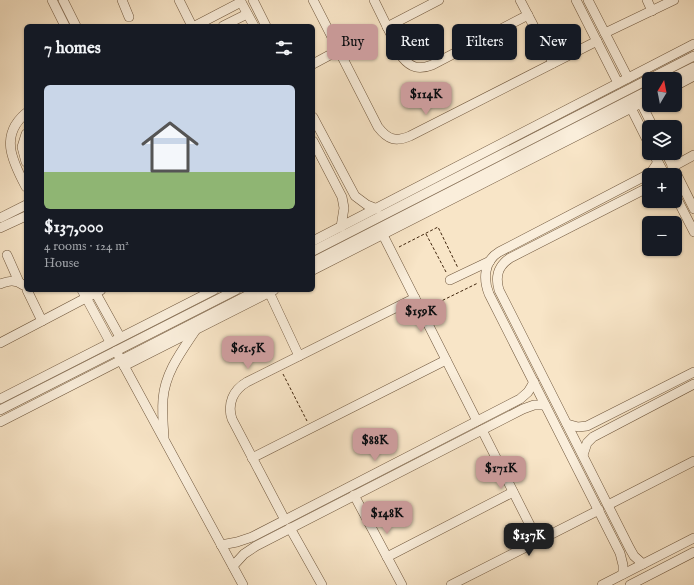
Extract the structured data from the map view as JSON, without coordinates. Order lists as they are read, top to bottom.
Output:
{
  "north": "top",
  "page": {
    "chip": [
      "Buy",
      "Rent",
      "Filters",
      "New"
    ],
    "heading": "7 homes",
    "map_buttons": ["+", "−"],
    "list": [
      {
        "name": "$137,000",
        "note": "4 rooms · 124 m² · House"
      }
    ],
    "price": [
      "$114K",
      "$159K",
      "$61.5K",
      "$88K",
      "$171K",
      "$148K",
      "$137K"
    ]
  }
}
